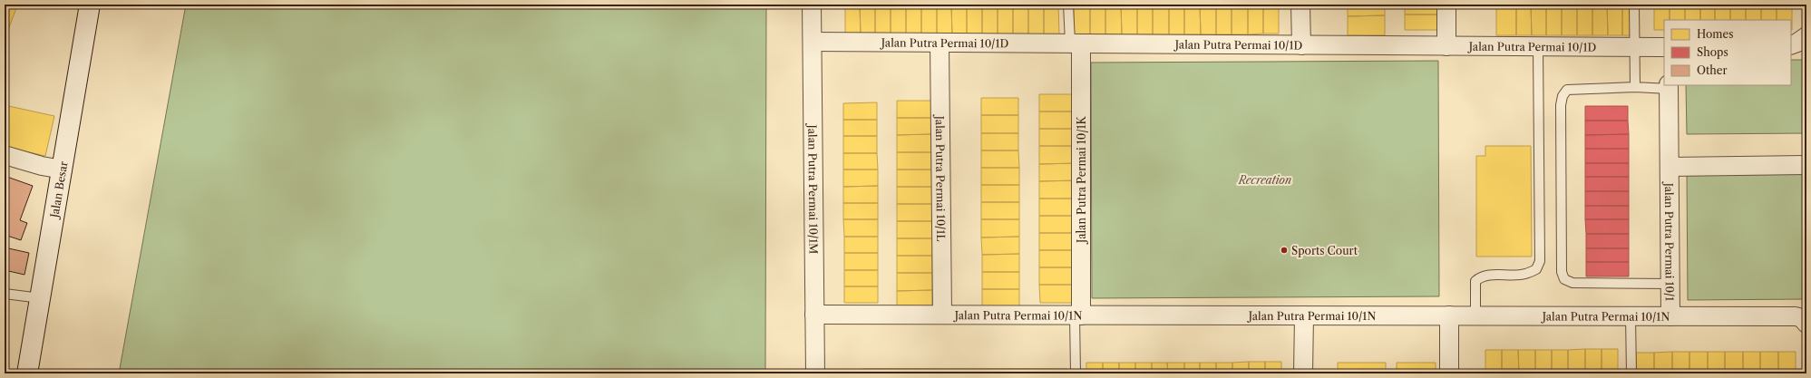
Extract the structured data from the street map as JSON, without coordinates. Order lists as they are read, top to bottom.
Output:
{
  "streets": {
    "street": [
      "Jalan Putra Permai 10/1D",
      "Jalan Putra Permai 10/1L",
      "Jalan Putra Permai 10/1K",
      "Jalan Besar",
      "Jalan Putra Permai 10/1M",
      "Jalan Putra Permai 10/1",
      "Jalan Putra Permai 10/1N"
    ]
  },
  "crossings": [
    ["Jalan Putra Permai 10/1D", "Jalan Putra Permai 10/1L"],
    ["Jalan Putra Permai 10/1D", "Jalan Putra Permai 10/1K"],
    ["Jalan Putra Permai 10/1D", "Jalan Putra Permai 10/1M"],
    ["Jalan Putra Permai 10/1L", "Jalan Putra Permai 10/1N"],
    ["Jalan Putra Permai 10/1K", "Jalan Putra Permai 10/1N"],
    ["Jalan Putra Permai 10/1M", "Jalan Putra Permai 10/1N"],
    ["Jalan Putra Permai 10/1", "Jalan Putra Permai 10/1N"]
  ],
  "parks": ["Recreation"],
  "places": ["Sports Court"],
  "legend": ["Homes", "Shops", "Other"]
}
